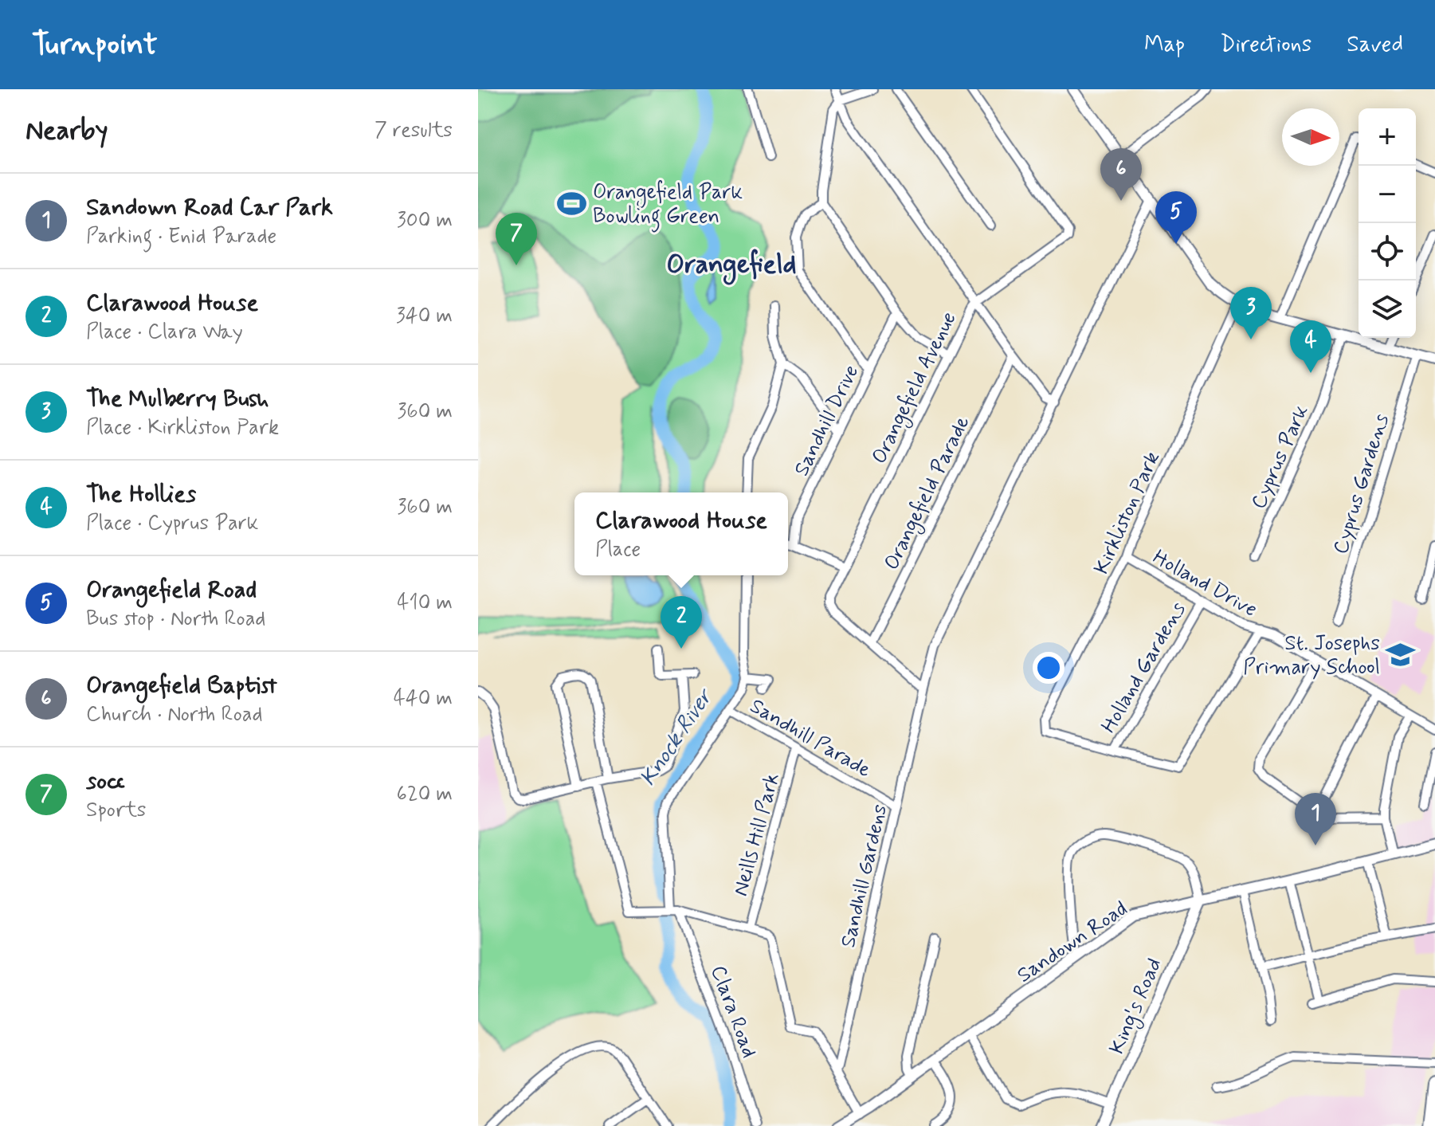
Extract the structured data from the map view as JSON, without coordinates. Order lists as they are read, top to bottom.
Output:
{
  "streets": {
    "street": [
      "Orangefield Avenue",
      "Sandhill Drive",
      "Cyprus Park",
      "Cyprus Gardens",
      "Orangefield Parade",
      "Kirkliston Park",
      "Holland Drive",
      "Holland Gardens",
      "Sandhill Parade",
      "Neills Hill Park",
      "Sandhill Gardens",
      "Sandown Road",
      "King's Road",
      "Clara Road"
    ]
  },
  "crossings": [
    ["Orangefield Avenue", "Orangefield Parade"],
    ["Orangefield Avenue", "Sandhill Gardens"],
    ["Kirkliston Park", "Holland Drive"],
    ["Kirkliston Park", "Holland Gardens"],
    ["Holland Drive", "Holland Gardens"],
    ["Sandhill Parade", "Neills Hill Park"],
    ["Sandhill Parade", "Sandhill Gardens"],
    ["Sandhill Parade", "Clara Road"],
    ["Sandown Road", "King's Road"]
  ],
  "districts": ["Orangefield"],
  "water": ["Knock River"],
  "places": {
    "sports": ["Orangefield Park Bowling Green"],
    "school or university": ["St. Josephs Primary School"]
  },
  "north": "right",
  "page": {
    "header": "Turnpoint",
    "nav": ["Map", "Directions", "Saved"],
    "heading": ["Nearby", "7 results"],
    "map_buttons": ["+", "−"],
    "pins": [
      "6",
      "5",
      "7",
      "3",
      "4",
      "2",
      "1"
    ],
    "list": [
      {
        "mark": "1",
        "name": "Sandown Road Car Park",
        "note": "Parking · Enid Parade",
        "value": "300 m"
      },
      {
        "mark": "2",
        "name": "Clarawood House",
        "note": "Place · Clara Way",
        "value": "340 m"
      },
      {
        "mark": "3",
        "name": "The Mulberry Bush",
        "note": "Place · Kirkliston Park",
        "value": "360 m"
      },
      {
        "mark": "4",
        "name": "The Hollies",
        "note": "Place · Cyprus Park",
        "value": "360 m"
      },
      {
        "mark": "5",
        "name": "Orangefield Road",
        "note": "Bus stop · North Road",
        "value": "410 m"
      },
      {
        "mark": "6",
        "name": "Orangefield Baptist",
        "note": "Church · North Road",
        "value": "440 m"
      },
      {
        "mark": "7",
        "name": "socc",
        "note": "Sports",
        "value": "620 m"
      }
    ],
    "popup": ["Clarawood House", "Place"]
  }
}
